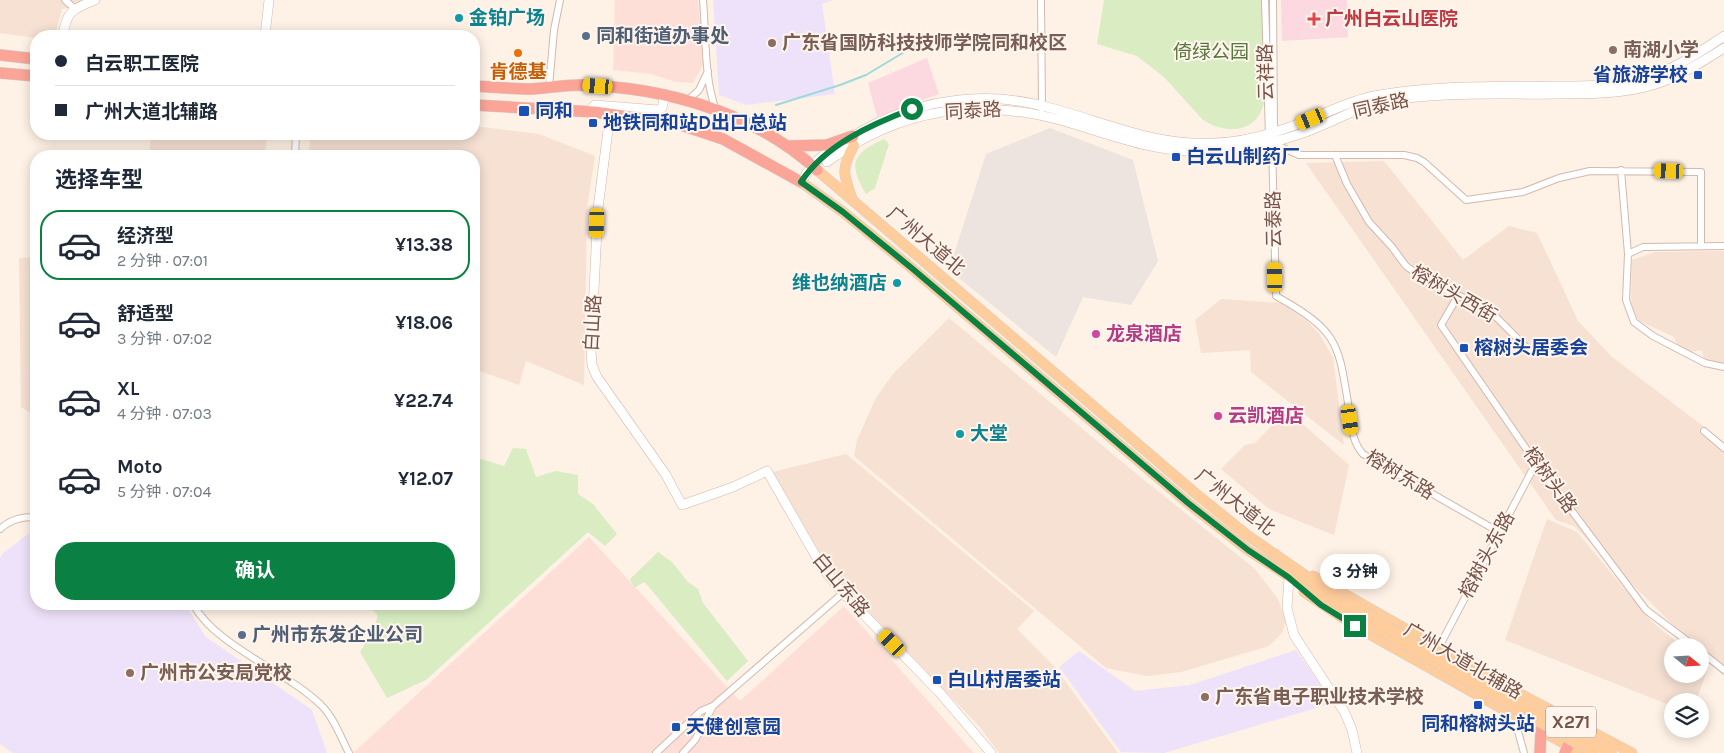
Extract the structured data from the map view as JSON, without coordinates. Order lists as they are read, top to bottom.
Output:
{
  "streets": {
    "highway": ["广州大道北", "X271"],
    "main road": [
      "同泰路",
      "白山路",
      "白山东路",
      "广州大道北辅路"
    ],
    "street": [
      "云祥路",
      "云泰路",
      "榕树头西街",
      "榕树东路",
      "榕树头路",
      "榕树头东路"
    ]
  },
  "crossings": [
    ["云祥路", "同泰路"],
    ["云祥路", "云泰路"],
    ["同泰路", "云泰路"],
    ["同泰路", "广州大道北"],
    ["云泰路", "榕树东路"],
    ["广州大道北", "白山路"],
    ["广州大道北", "广州大道北辅路"],
    ["榕树头西街", "榕树头路"],
    ["白山路", "白山东路"],
    ["榕树东路", "榕树头东路"],
    ["榕树头路", "榕树头东路"],
    ["榕树头东路", "广州大道北辅路"]
  ],
  "parks": ["倚绿公园"],
  "places": {
    "other": [
      "金铂广场",
      "同和街道办事处",
      "广东省国防科技技师学院同和校区",
      "南湖小学",
      "肯德基",
      "维也纳酒店",
      "龙泉酒店",
      "云凯酒店",
      "大堂",
      "广州市东发企业公司",
      "广州市公安局党校",
      "广东省电子职业技术学校"
    ],
    "health": ["广州白云山医院"],
    "transit": [
      "省旅游学校",
      "同和",
      "地铁同和站D出口总站",
      "白云山制药厂",
      "榕树头居委会",
      "白山村居委站",
      "同和榕树头站",
      "天健创意园"
    ]
  },
  "north": "right",
  "page": {
    "banner": ["白云职工医院", "广州大道北辅路"],
    "heading": "选择车型",
    "list": [
      {
        "name": "经济型",
        "note": "2 分钟 · 07:01",
        "value": "¥13.38"
      },
      {
        "name": "舒适型",
        "note": "3 分钟 · 07:02",
        "value": "¥18.06"
      },
      {
        "name": "XL",
        "note": "4 分钟 · 07:03",
        "value": "¥22.74"
      },
      {
        "name": "Moto",
        "note": "5 分钟 · 07:04",
        "value": "¥12.07"
      }
    ],
    "buttons": "确认",
    "bubble": "3 分钟"
  }
}
